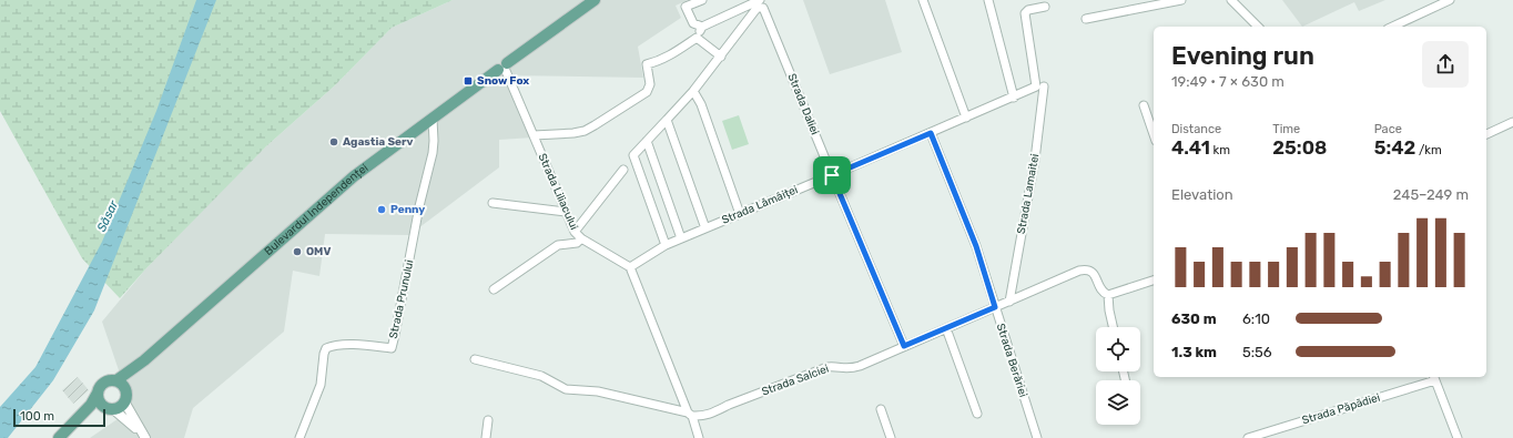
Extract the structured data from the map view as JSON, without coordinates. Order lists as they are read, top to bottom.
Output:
{
  "streets": {
    "main road": ["Bulevardul Independenței"],
    "street": [
      "Strada Daliei",
      "Strada Liliacului",
      "Strada Lamaitei",
      "Strada Lămâiței",
      "Strada Prunului",
      "Strada Berăriei",
      "Strada Salciei",
      "Strada Păpădiei"
    ]
  },
  "crossings": [
    ["Strada Daliei", "Strada Lămâiței"],
    ["Strada Daliei", "Strada Salciei"],
    ["Strada Liliacului", "Strada Lămâiței"],
    ["Strada Liliacului", "Bulevardul Independenței"],
    ["Strada Lamaitei", "Strada Lămâiței"],
    ["Strada Lamaitei", "Strada Salciei"],
    ["Strada Lămâiței", "Strada Berăriei"],
    ["Bulevardul Independenței", "Strada Prunului"],
    ["Strada Berăriei", "Strada Salciei"]
  ],
  "water": ["Săsar"],
  "places": {
    "transit": ["Snow Fox"],
    "other": ["Agastia Serv", "Penny", "OMV"]
  },
  "scale_bar": "100 m",
  "page": {
    "heading": ["Evening run", "19:49 · 7 × 630 m"],
    "stats": [
      ["Distance", "4.41 km"],
      ["Time", "25:08"],
      ["Pace", "5:42 /km"]
    ],
    "chart": ["Elevation", "245–249 m"],
    "list": [
      {
        "name": "630 m",
        "note": "6:10"
      },
      {
        "name": "1.3 km",
        "note": "5:56"
      }
    ],
    "scale": "100 m"
  }
}
